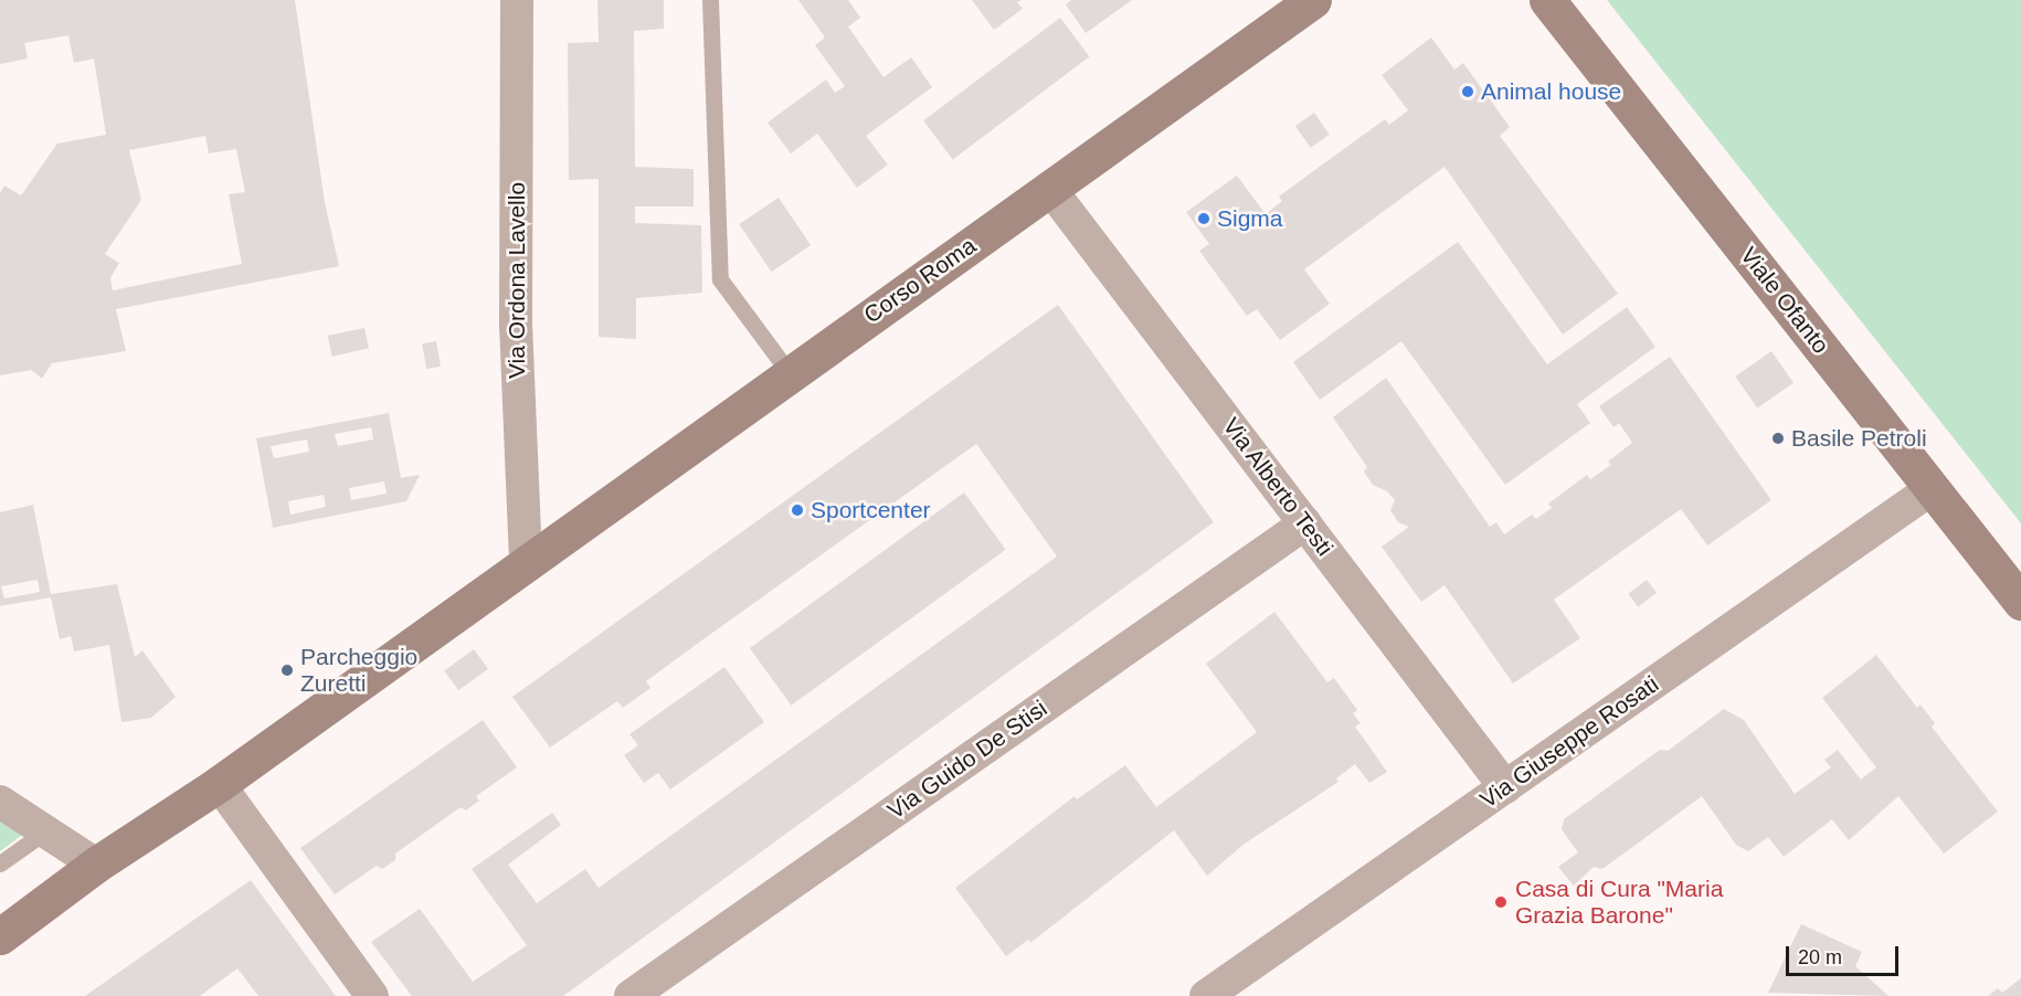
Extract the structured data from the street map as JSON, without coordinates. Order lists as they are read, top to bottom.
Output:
{
  "streets": {
    "street": [
      "Via Ordona Lavello",
      "Corso Roma",
      "Viale Ofanto",
      "Via Alberto Testi",
      "Via Giuseppe Rosati",
      "Via Guido De Stisi"
    ]
  },
  "crossings": [
    ["Via Ordona Lavello", "Corso Roma"],
    ["Corso Roma", "Via Alberto Testi"],
    ["Viale Ofanto", "Via Giuseppe Rosati"],
    ["Via Alberto Testi", "Via Giuseppe Rosati"],
    ["Via Alberto Testi", "Via Guido De Stisi"]
  ],
  "places": [
    "Animal house",
    "Sigma",
    "Basile Petroli",
    "Sportcenter",
    "Parcheggio Zuretti",
    "Casa di Cura \"Maria Grazia Barone\""
  ],
  "scale_bar": "20 m"
}
